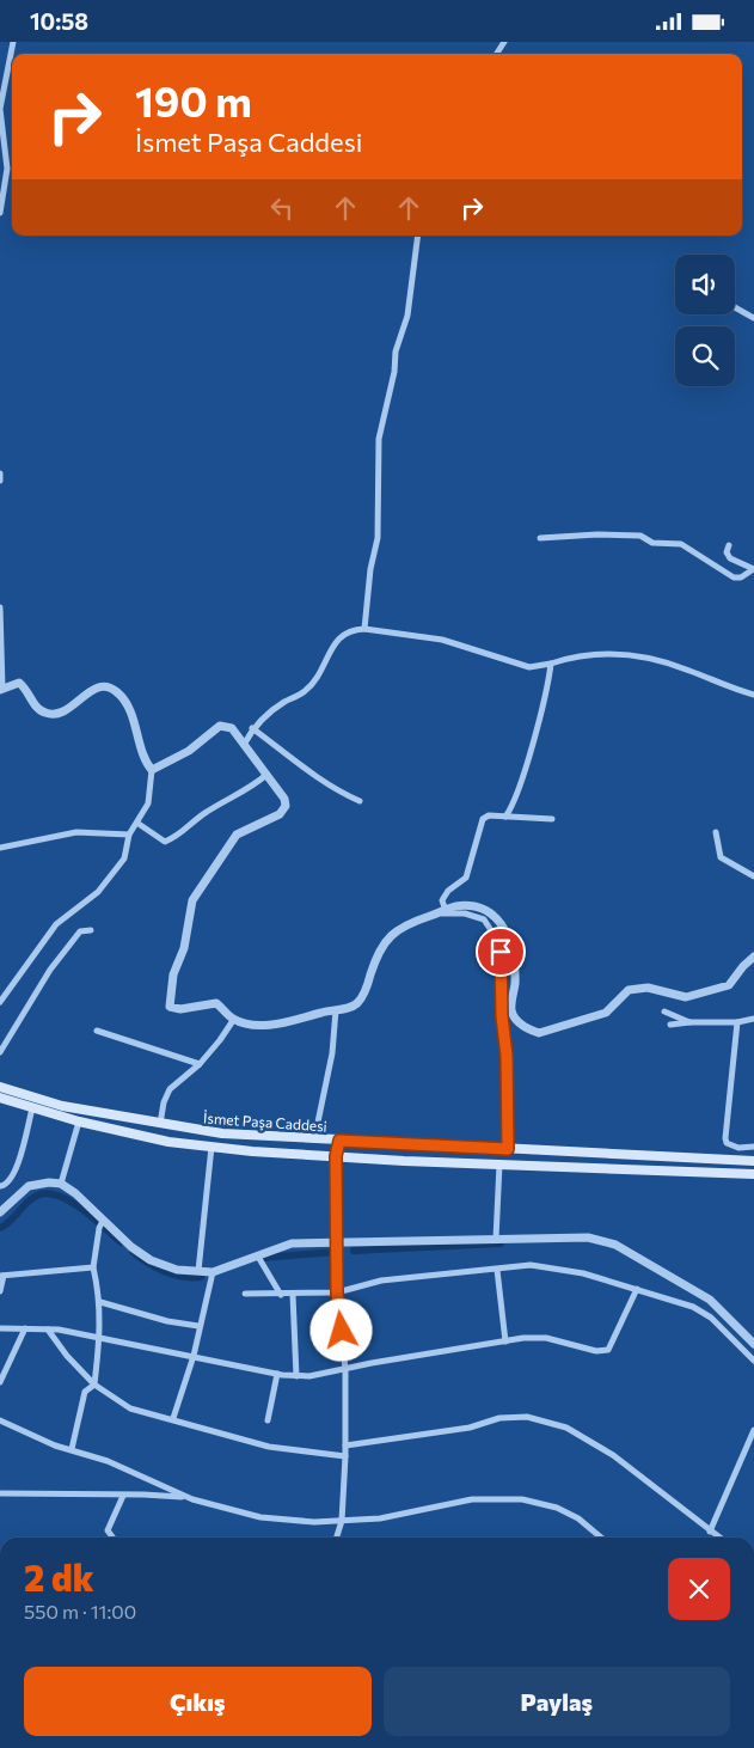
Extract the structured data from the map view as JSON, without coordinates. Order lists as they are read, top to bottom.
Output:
{
  "streets": {
    "main road": ["İsmet Paşa Caddesi"]
  },
  "page": {
    "status": "10:58",
    "turn": ["190 m", "İsmet Paşa Caddesi"],
    "heading": ["2 dk", "550 m · 11:00"],
    "buttons": ["Çıkış", "Paylaş"]
  }
}
